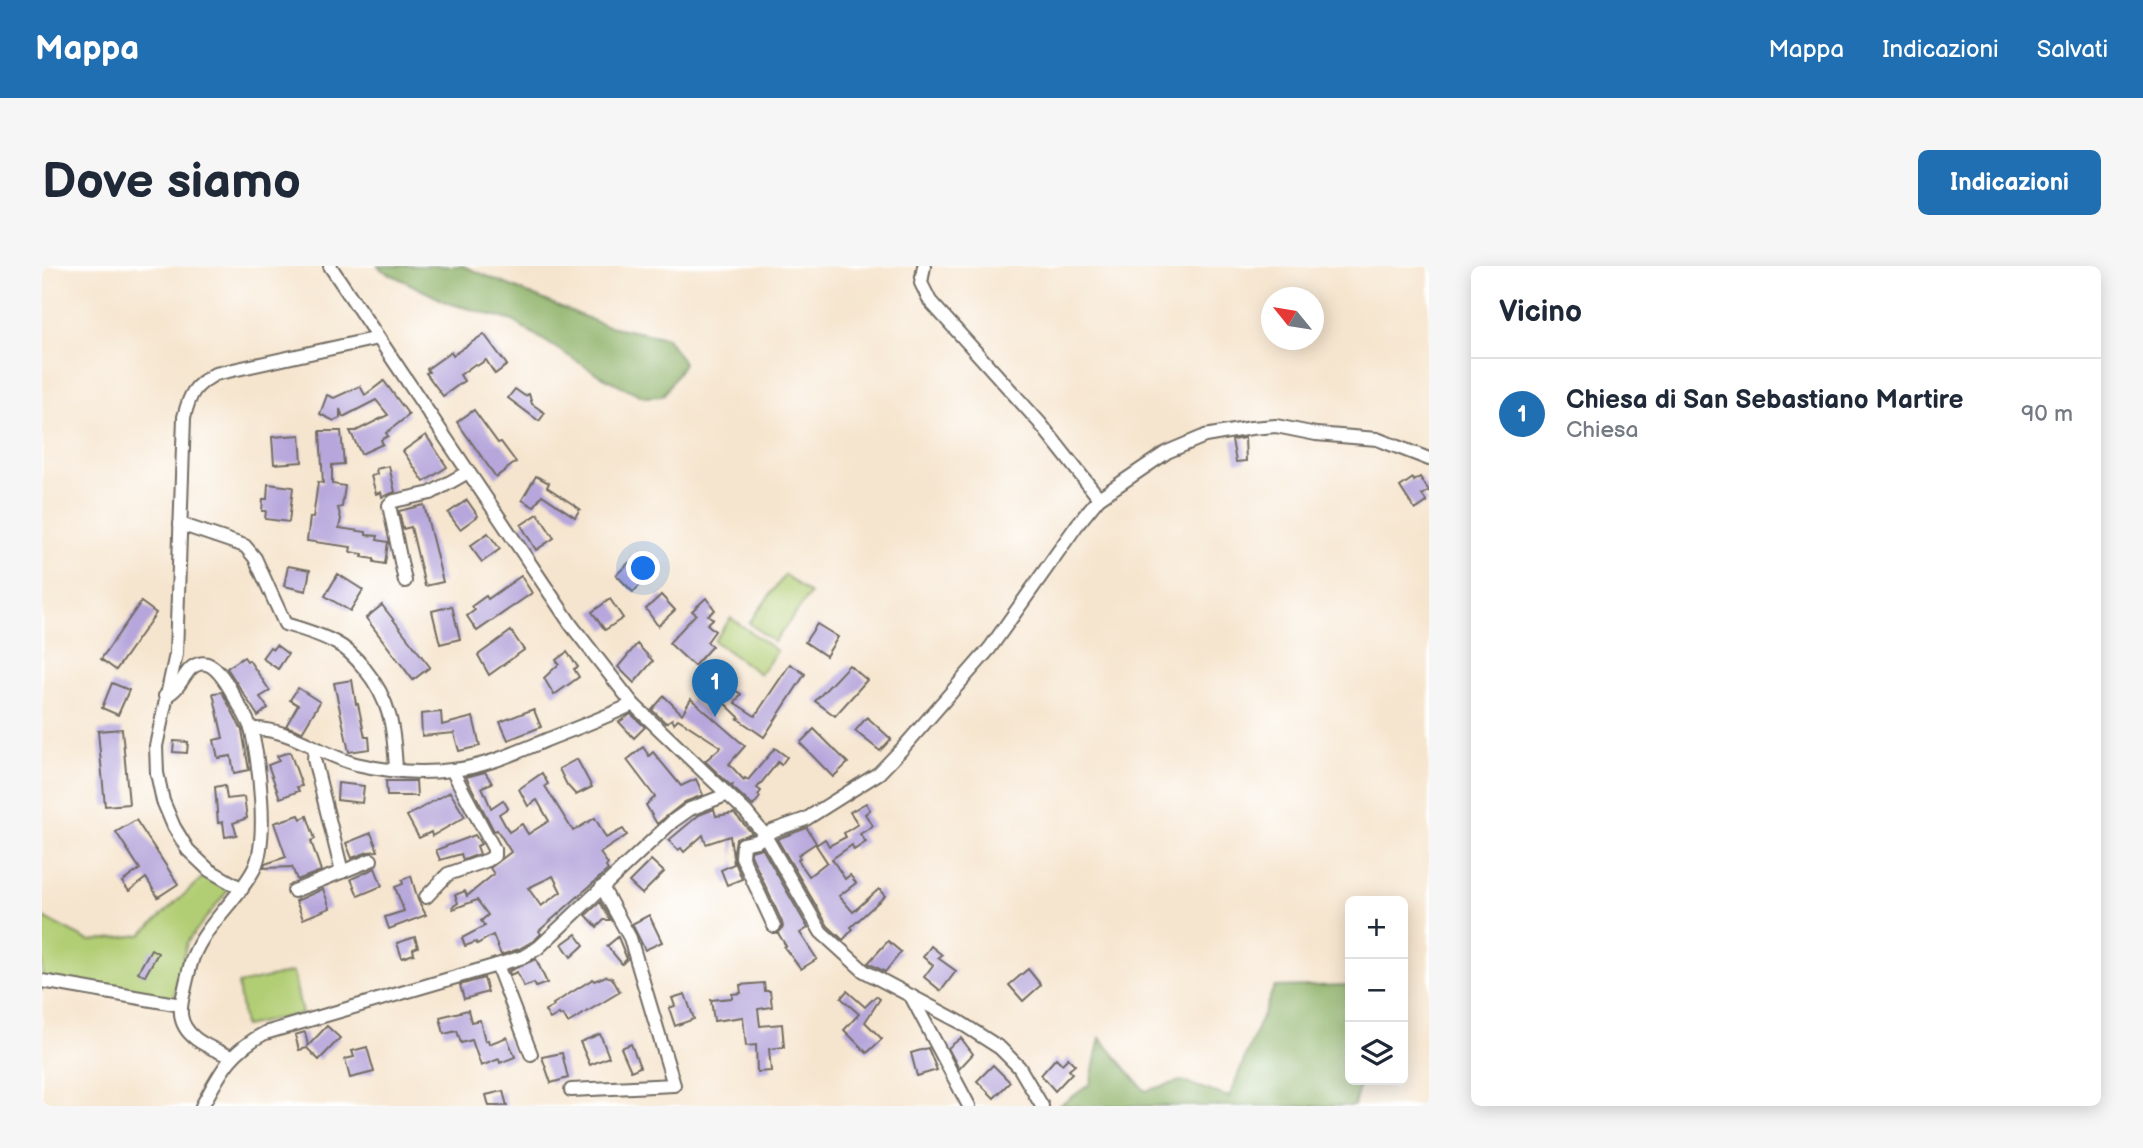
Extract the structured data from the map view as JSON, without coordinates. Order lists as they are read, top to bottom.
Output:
{
  "north": "top left",
  "page": {
    "header": "Mappa",
    "nav": ["Mappa", "Indicazioni", "Salvati"],
    "buttons": "Indicazioni",
    "title": "Dove siamo",
    "heading": "Vicino",
    "list": [
      {
        "mark": "1",
        "name": "Chiesa di San Sebastiano Martire",
        "note": "Chiesa",
        "value": "90 m"
      }
    ],
    "pins": "1",
    "map_buttons": ["+", "−"]
  }
}
